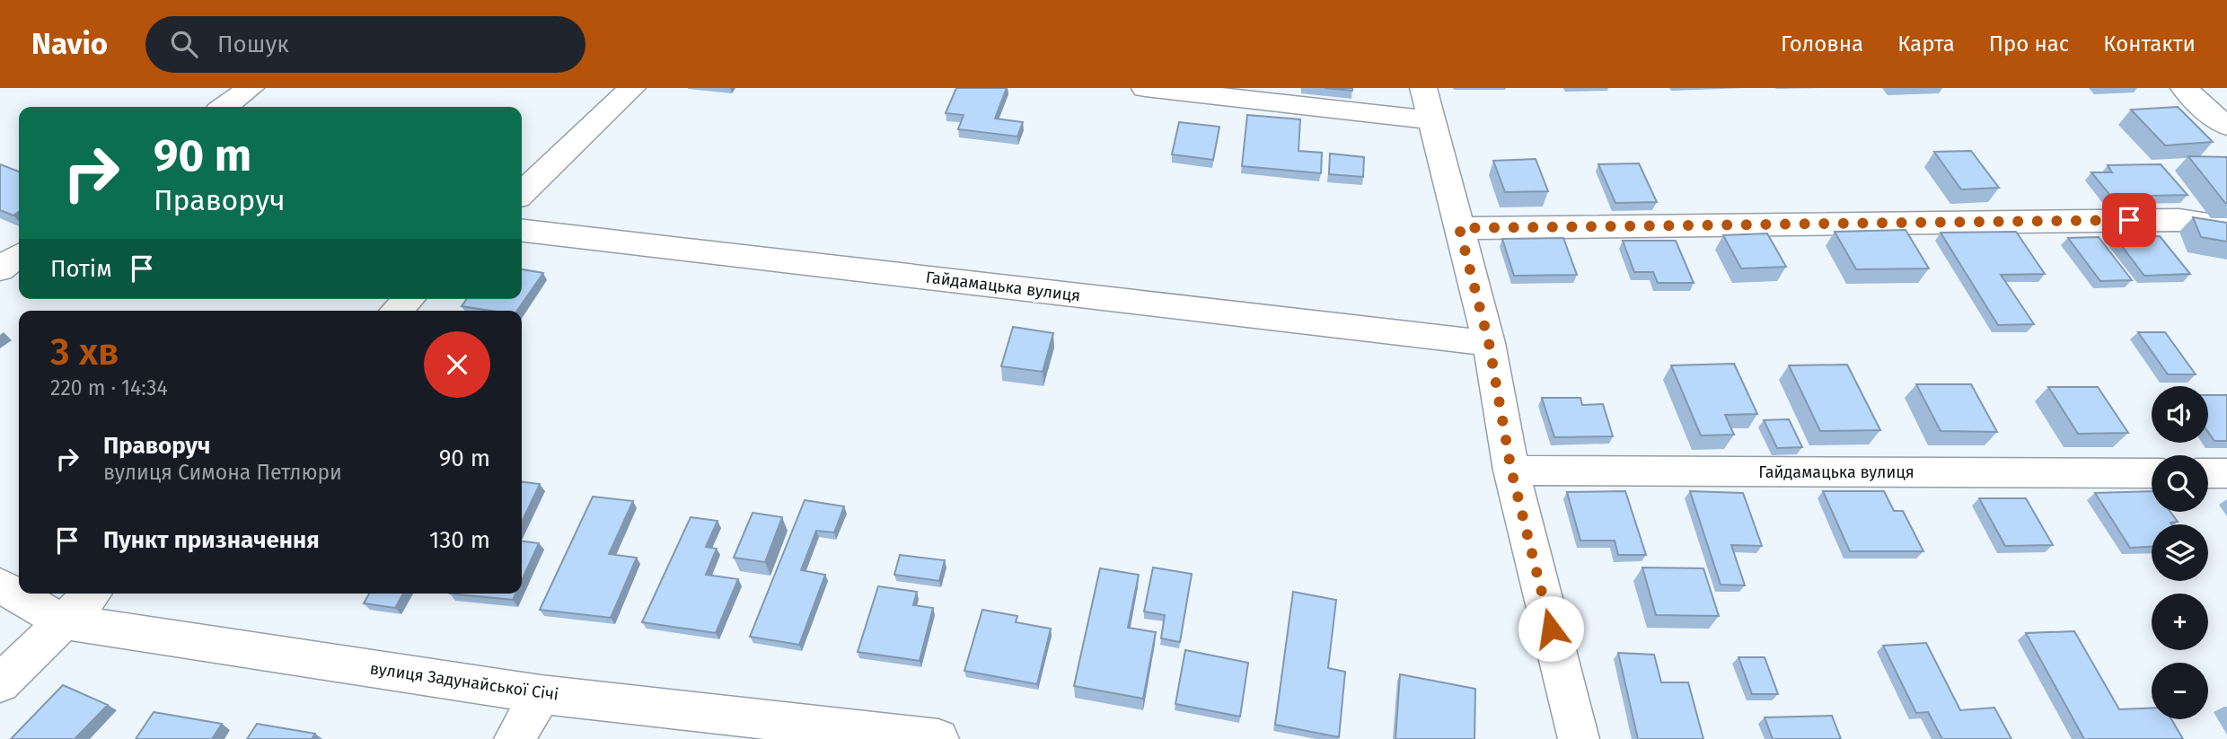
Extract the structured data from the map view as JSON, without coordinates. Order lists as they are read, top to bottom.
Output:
{
  "streets": {
    "street": ["Гайдамацька вулиця", "вулиця Задунайської Січі"]
  },
  "page": {
    "header": "Navio",
    "search": "Пошук",
    "nav": [
      "Головна",
      "Карта",
      "Про нас",
      "Контакти"
    ],
    "turn": ["90 m", "Праворуч"],
    "then": "Потім",
    "heading": ["3 хв", "220 m · 14:34"],
    "map_buttons": ["+", "−"],
    "list": [
      {
        "name": "Праворуч",
        "note": "вулиця Симона Петлюри",
        "value": "90 m"
      },
      {
        "name": "Пункт призначення",
        "value": "130 m"
      }
    ]
  }
}
